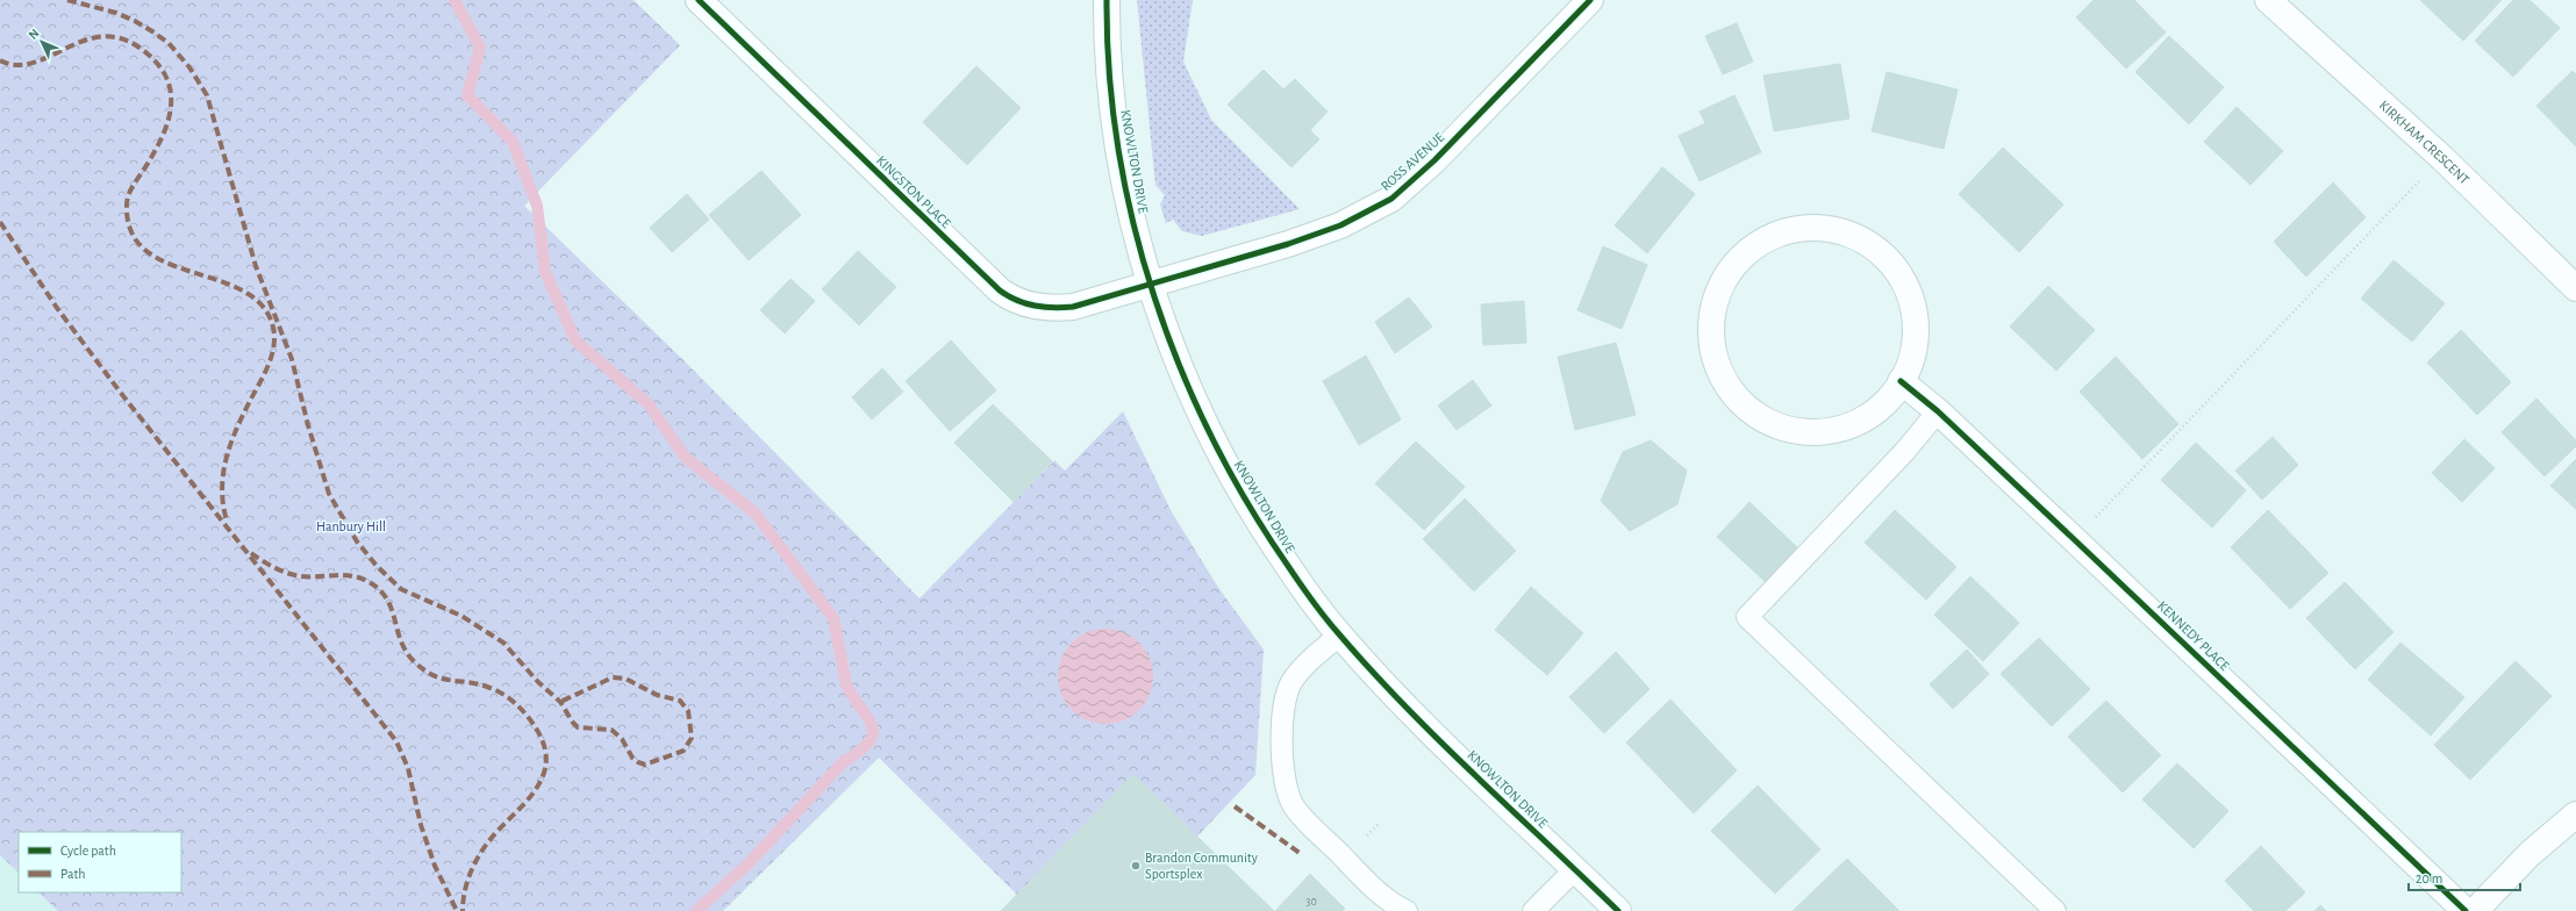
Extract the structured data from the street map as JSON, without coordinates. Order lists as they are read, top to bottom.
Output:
{
  "streets": {
    "street": [
      "KIRKHAM CRESCENT",
      "KNOWLTON DRIVE",
      "ROSS AVENUE",
      "KINGSTON PLACE",
      "KENNEDY PLACE"
    ]
  },
  "crossings": [
    ["KNOWLTON DRIVE", "ROSS AVENUE"],
    ["KNOWLTON DRIVE", "KINGSTON PLACE"],
    ["ROSS AVENUE", "KINGSTON PLACE"]
  ],
  "parks": ["Hanbury Hill"],
  "places": ["Brandon Community Sportsplex"],
  "house_numbers": ["30"],
  "legend": ["Cycle path", "Path"],
  "scale_bar": "20 m",
  "north": "top left"
}
